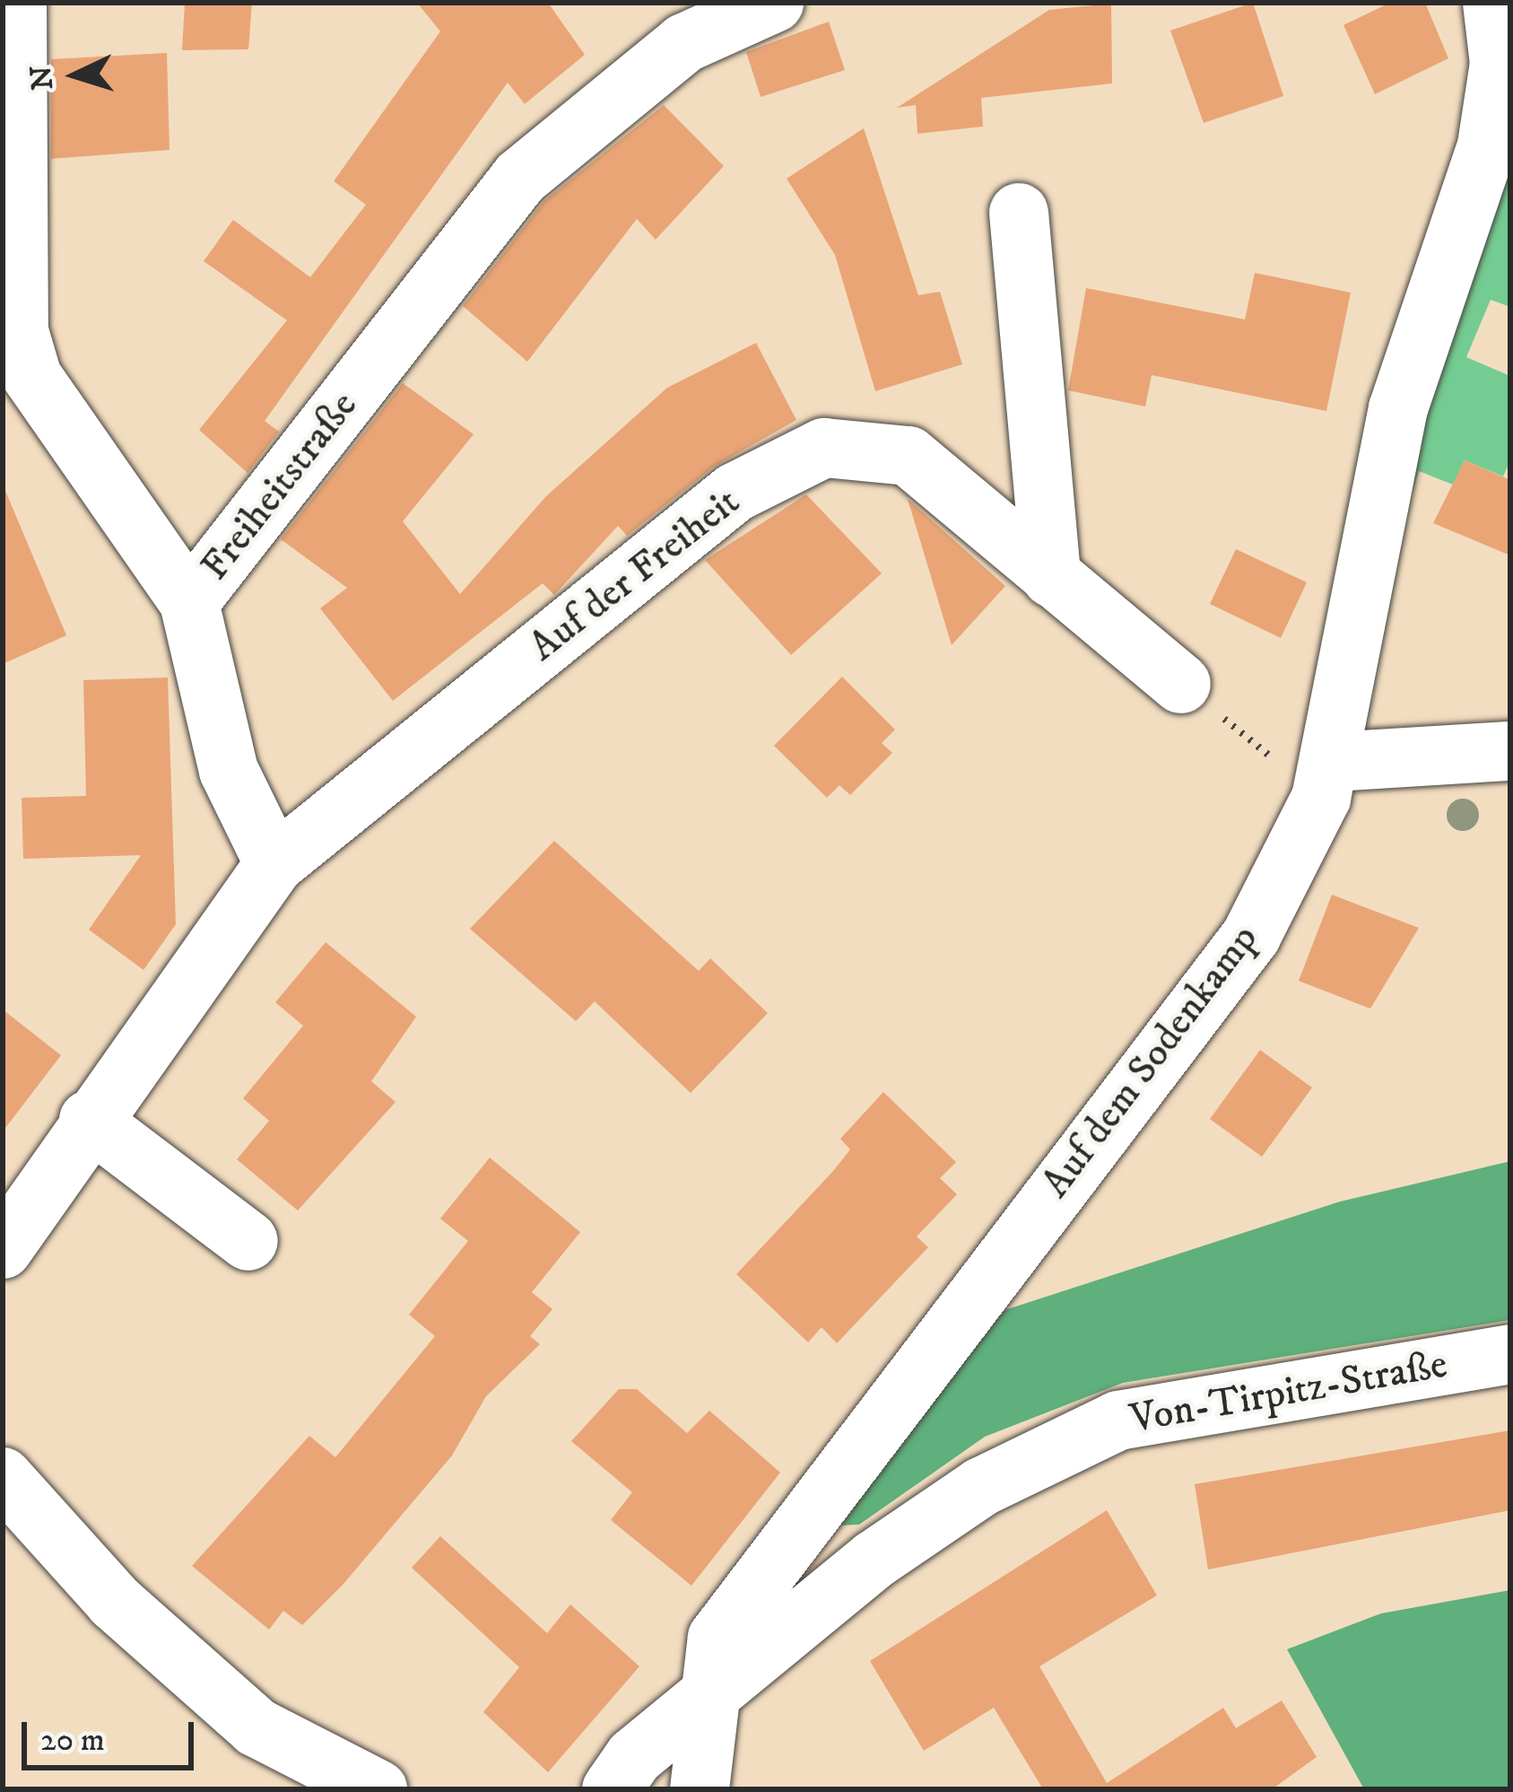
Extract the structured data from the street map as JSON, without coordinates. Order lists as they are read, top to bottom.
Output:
{
  "streets": {
    "street": [
      "Freiheitstraße",
      "Auf der Freiheit",
      "Auf dem Sodenkamp",
      "Von-Tirpitz-Straße"
    ]
  },
  "crossings": [
    ["Freiheitstraße", "Auf der Freiheit"],
    ["Auf dem Sodenkamp", "Von-Tirpitz-Straße"]
  ],
  "scale_bar": "20 m",
  "north": "left"
}
